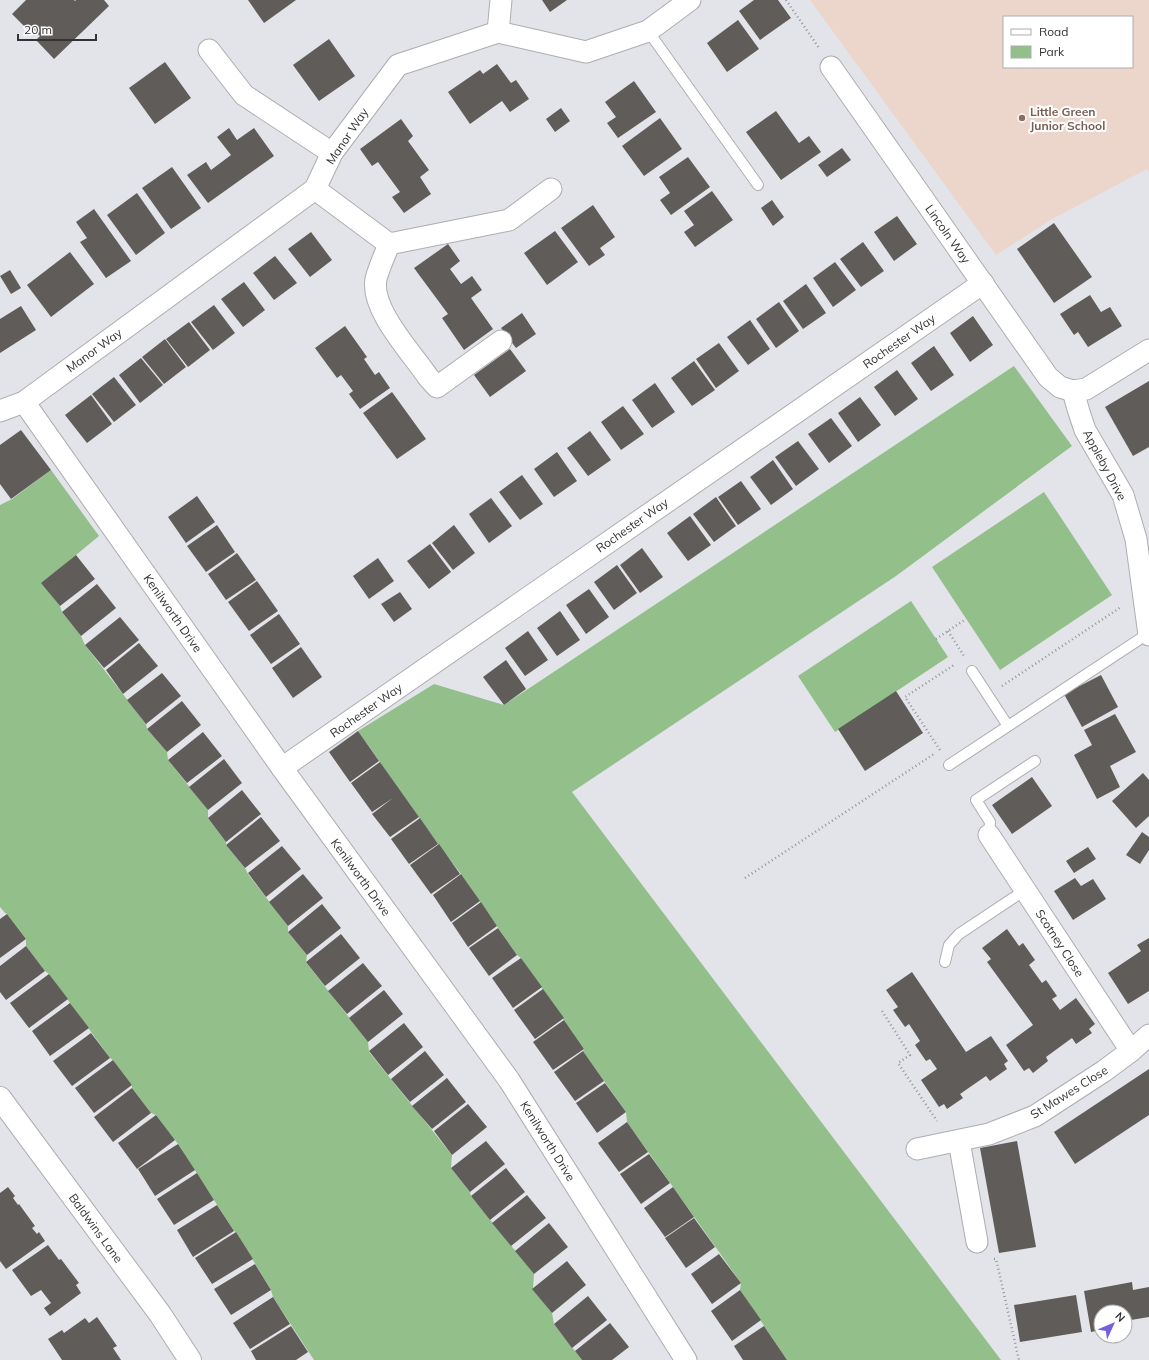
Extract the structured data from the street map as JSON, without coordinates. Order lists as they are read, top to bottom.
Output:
{
  "streets": {
    "street": [
      "Manor Way",
      "Lincoln Way",
      "Rochester Way",
      "Appleby Drive",
      "Kenilworth Drive",
      "Scotney Close",
      "St Mawes Close",
      "Baldwins Lane"
    ]
  },
  "crossings": [
    ["Manor Way", "Kenilworth Drive"],
    ["Lincoln Way", "Rochester Way"],
    ["Lincoln Way", "Appleby Drive"],
    ["Rochester Way", "Kenilworth Drive"],
    ["Scotney Close", "St Mawes Close"]
  ],
  "places": ["Little Green Junior School"],
  "legend": ["Road", "Park"],
  "scale_bar": "20 m",
  "north": "top right"
}
